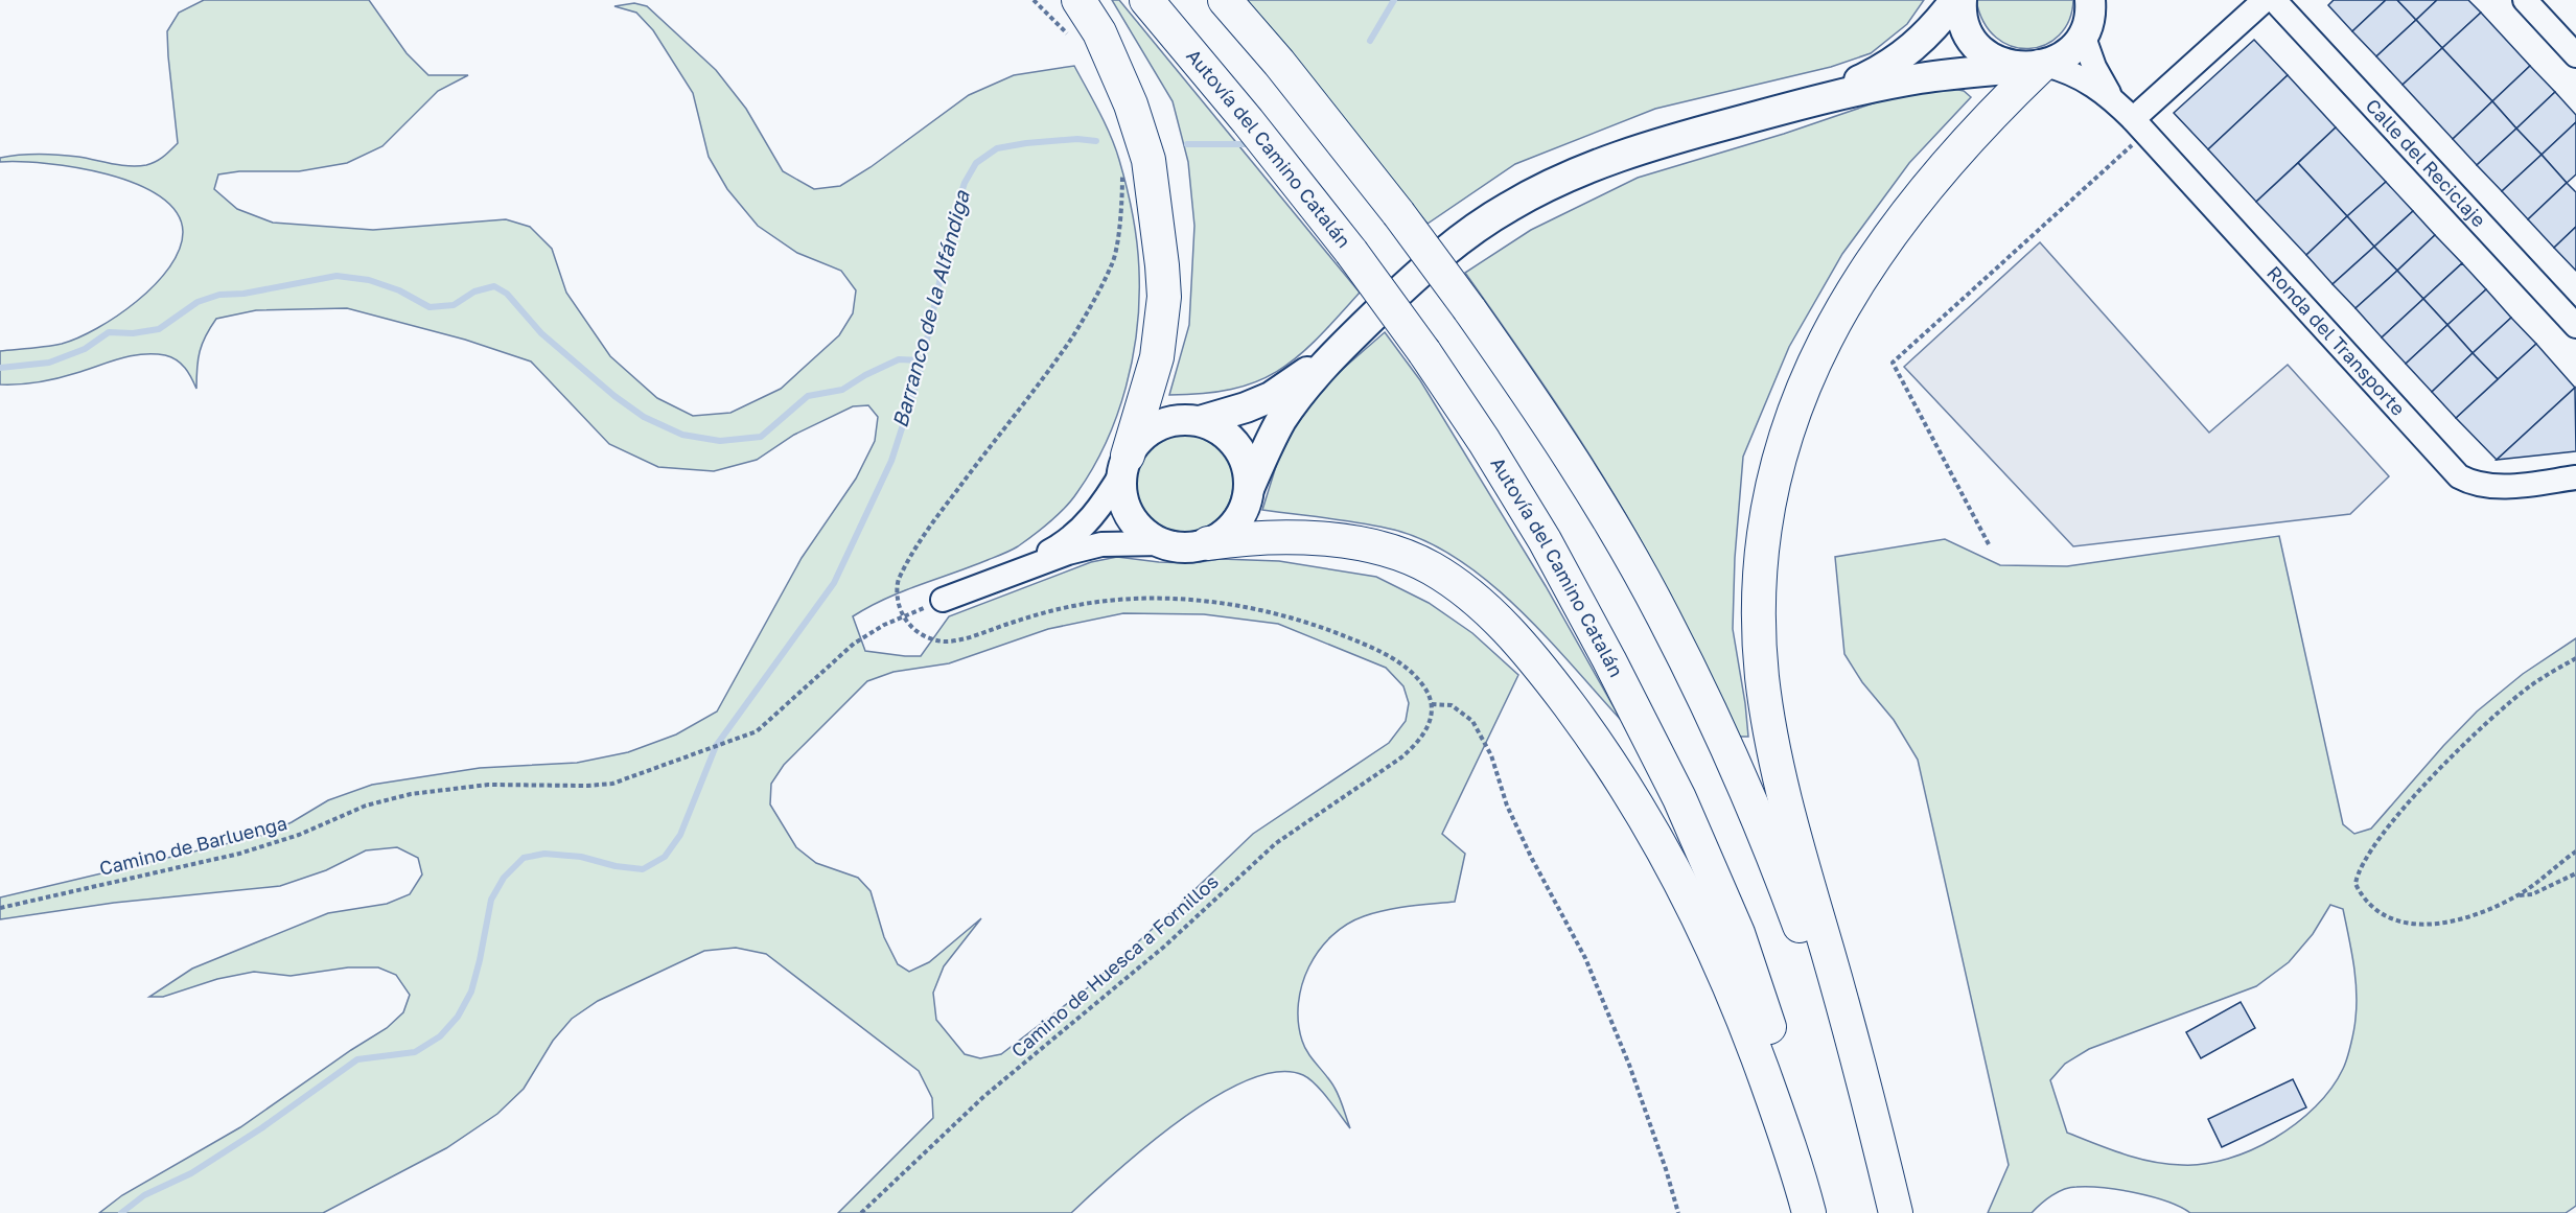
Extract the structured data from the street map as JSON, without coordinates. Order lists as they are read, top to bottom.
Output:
{
  "streets": {
    "highway": ["Autovía del Camino Catalán"],
    "street": ["Calle del Reciclaje", "Ronda del Transporte"],
    "path": ["Camino de Barluenga", "Camino de Huesca a Fornillos"]
  },
  "water": ["Barranco de la Alfándiga"]
}
